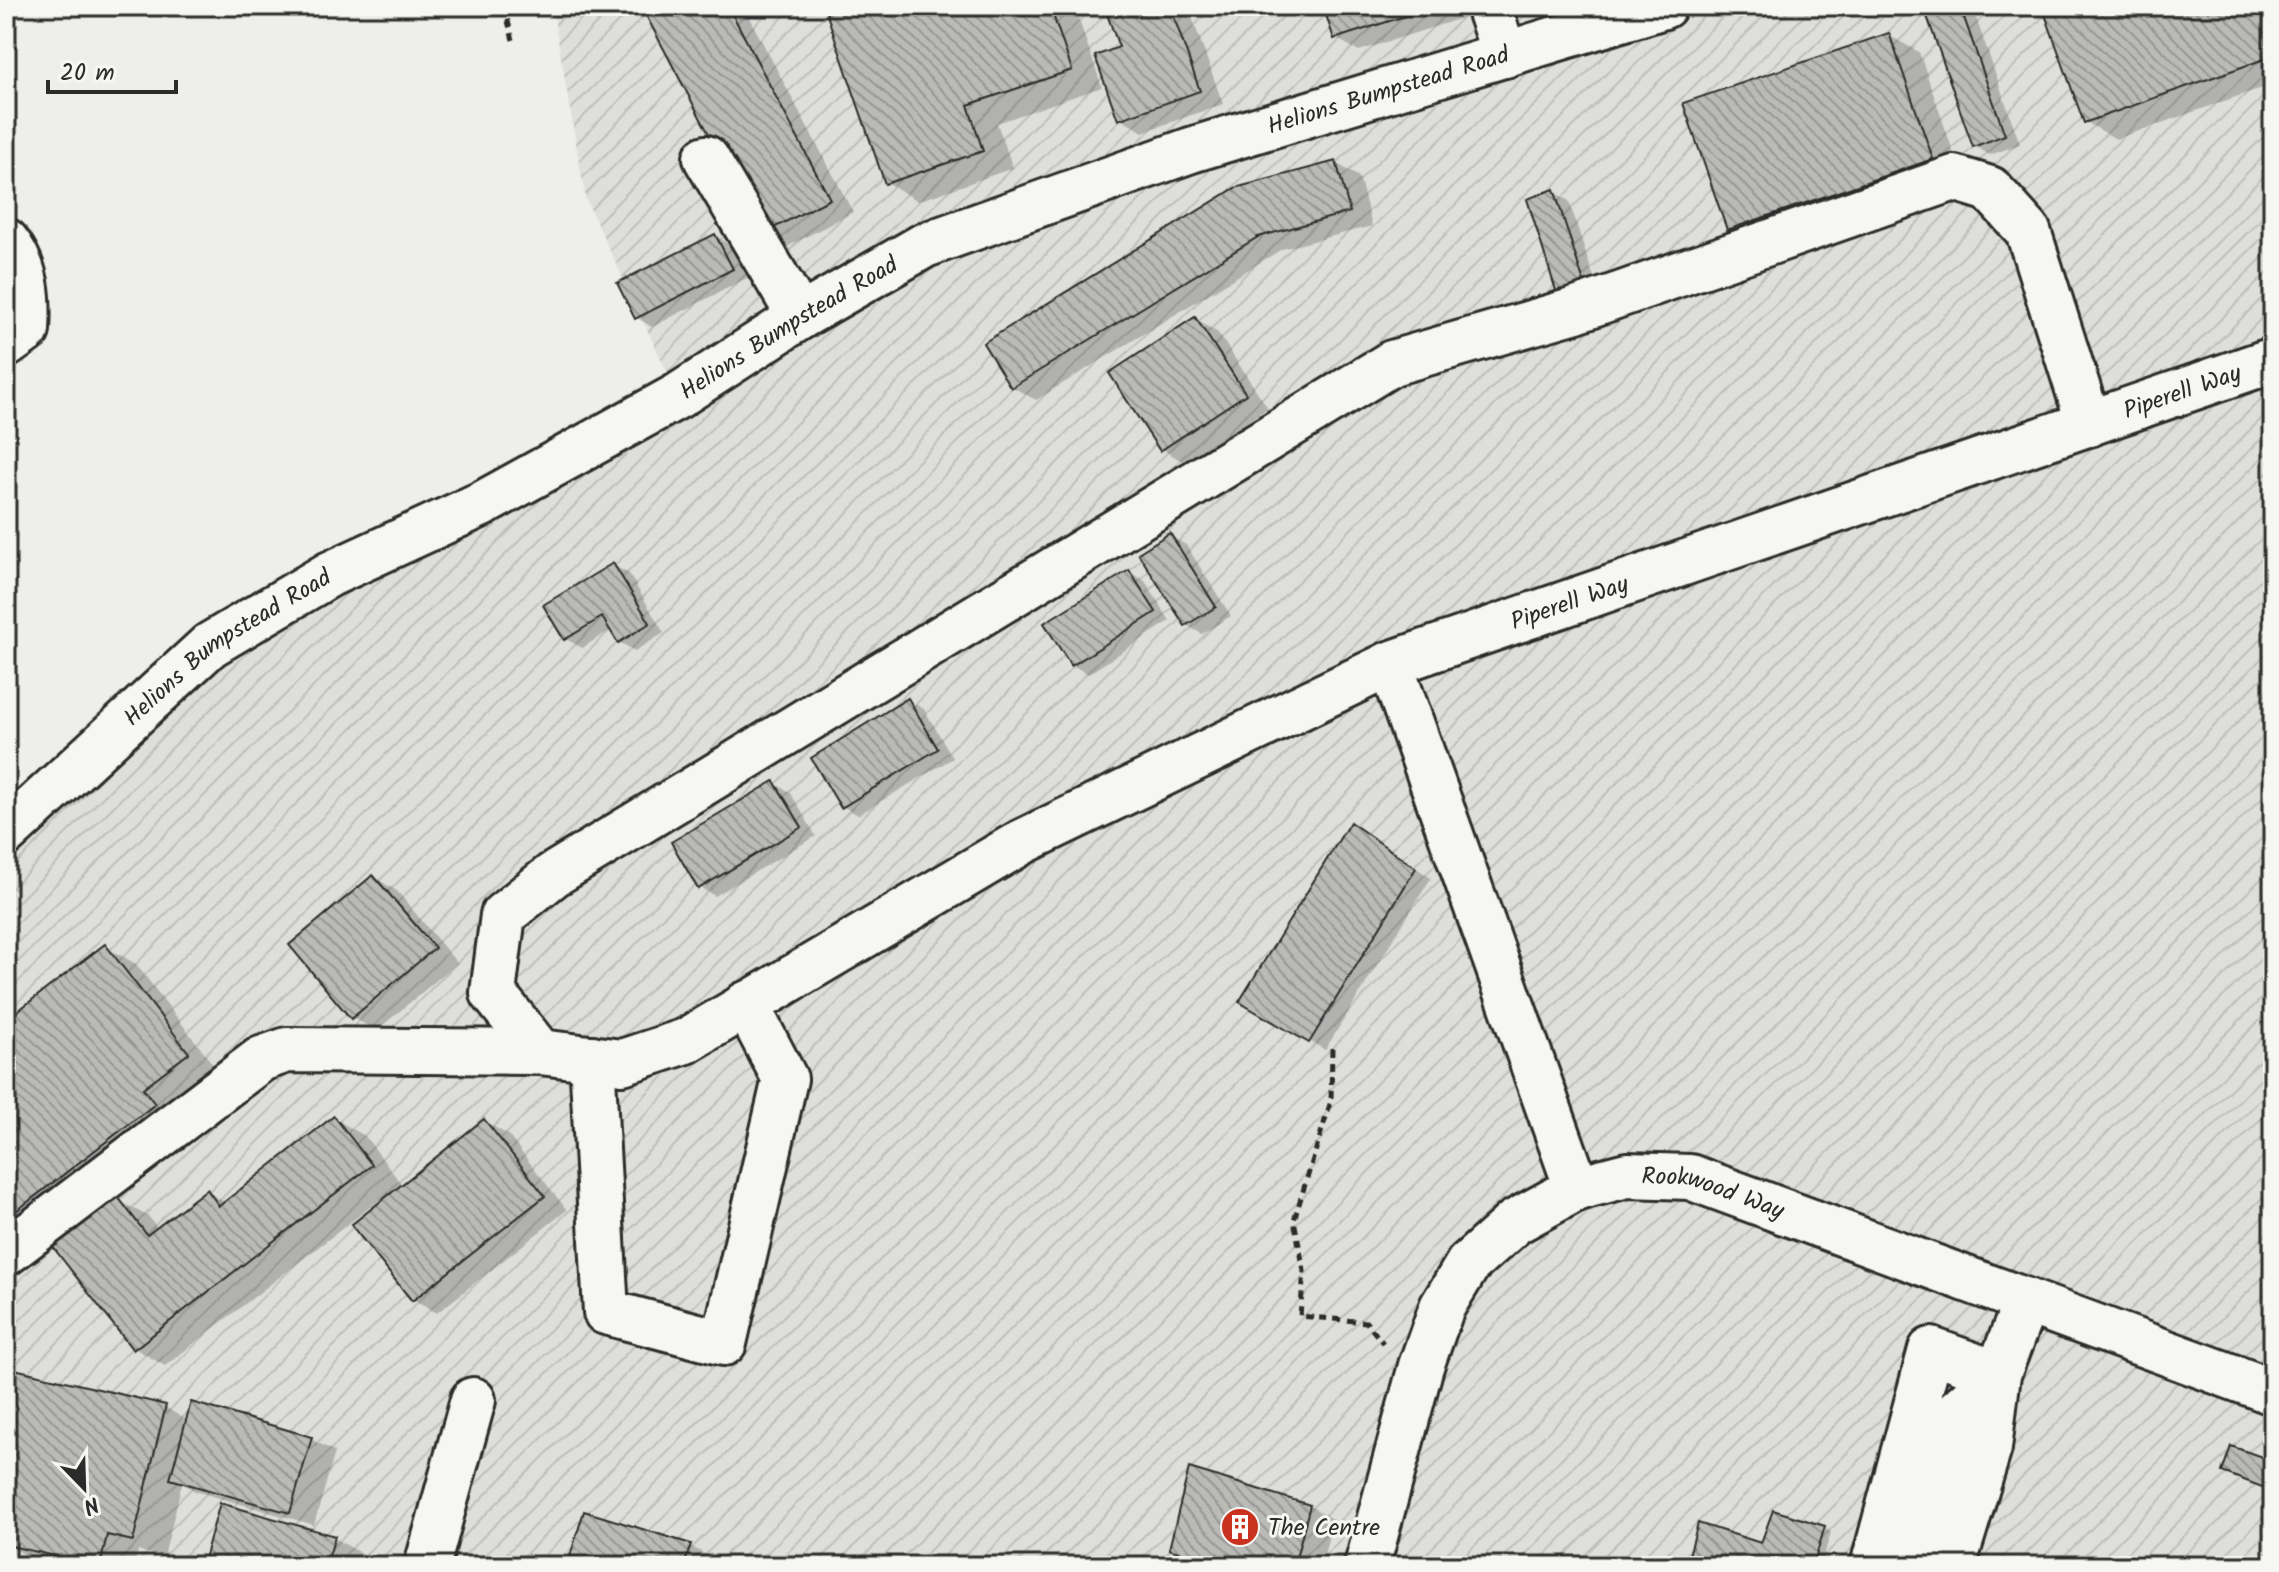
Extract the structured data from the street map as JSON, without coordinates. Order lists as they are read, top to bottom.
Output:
{
  "streets": {
    "street": ["Helions Bumpstead Road", "Piperell Way", "Rookwood Way"]
  },
  "places": {
    "building": ["The Centre"]
  },
  "scale_bar": "20 m",
  "north": "bottom right"
}
